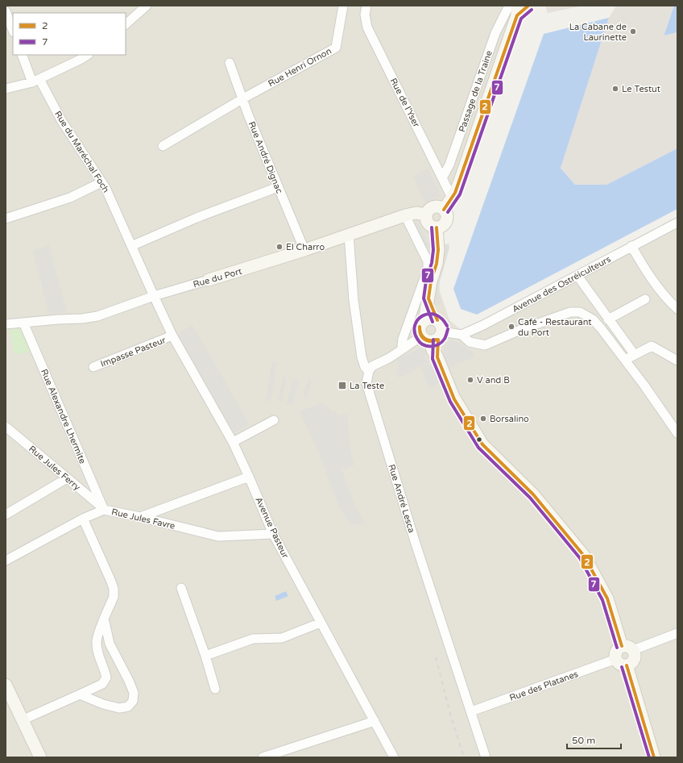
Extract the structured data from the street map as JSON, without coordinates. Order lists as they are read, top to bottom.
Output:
{
  "streets": {
    "main road": ["Rue du Port"],
    "street": [
      "Rue Henri Ornon",
      "Passage de la Traine",
      "Rue de l'Yser",
      "Rue du Maréchal Foch",
      "Rue André Dignac",
      "Avenue des Ostréiculteurs",
      "Impasse Pasteur",
      "Rue Alexandre Lhermite",
      "Rue Jules Ferry",
      "Rue André Lesca",
      "Rue Jules Favre",
      "Avenue Pasteur",
      "Rue des Platanes"
    ]
  },
  "crossings": [
    ["Rue Henri Ornon", "Rue André Dignac"],
    ["Passage de la Traine", "Rue de l'Yser"],
    ["Rue du Maréchal Foch", "Rue du Port"],
    ["Rue du Maréchal Foch", "Avenue Pasteur"],
    ["Rue André Dignac", "Rue du Port"],
    ["Rue du Port", "Rue Alexandre Lhermite"],
    ["Rue du Port", "Avenue Pasteur"],
    ["Impasse Pasteur", "Avenue Pasteur"],
    ["Rue Alexandre Lhermite", "Rue Jules Ferry"],
    ["Rue Alexandre Lhermite", "Rue Jules Favre"],
    ["Rue Jules Ferry", "Rue Jules Favre"],
    ["Rue André Lesca", "Rue des Platanes"],
    ["Rue Jules Favre", "Avenue Pasteur"]
  ],
  "places": {
    "other": [
      "La Cabane de Laurinette",
      "Le Testut",
      "El Charro",
      "Café - Restaurant du Port",
      "V and B",
      "Borsalino"
    ],
    "transit": ["La Teste"]
  },
  "lines": ["transit line 2", "transit line 7"],
  "legend": ["2", "7"],
  "scale_bar": "50 m"
}
